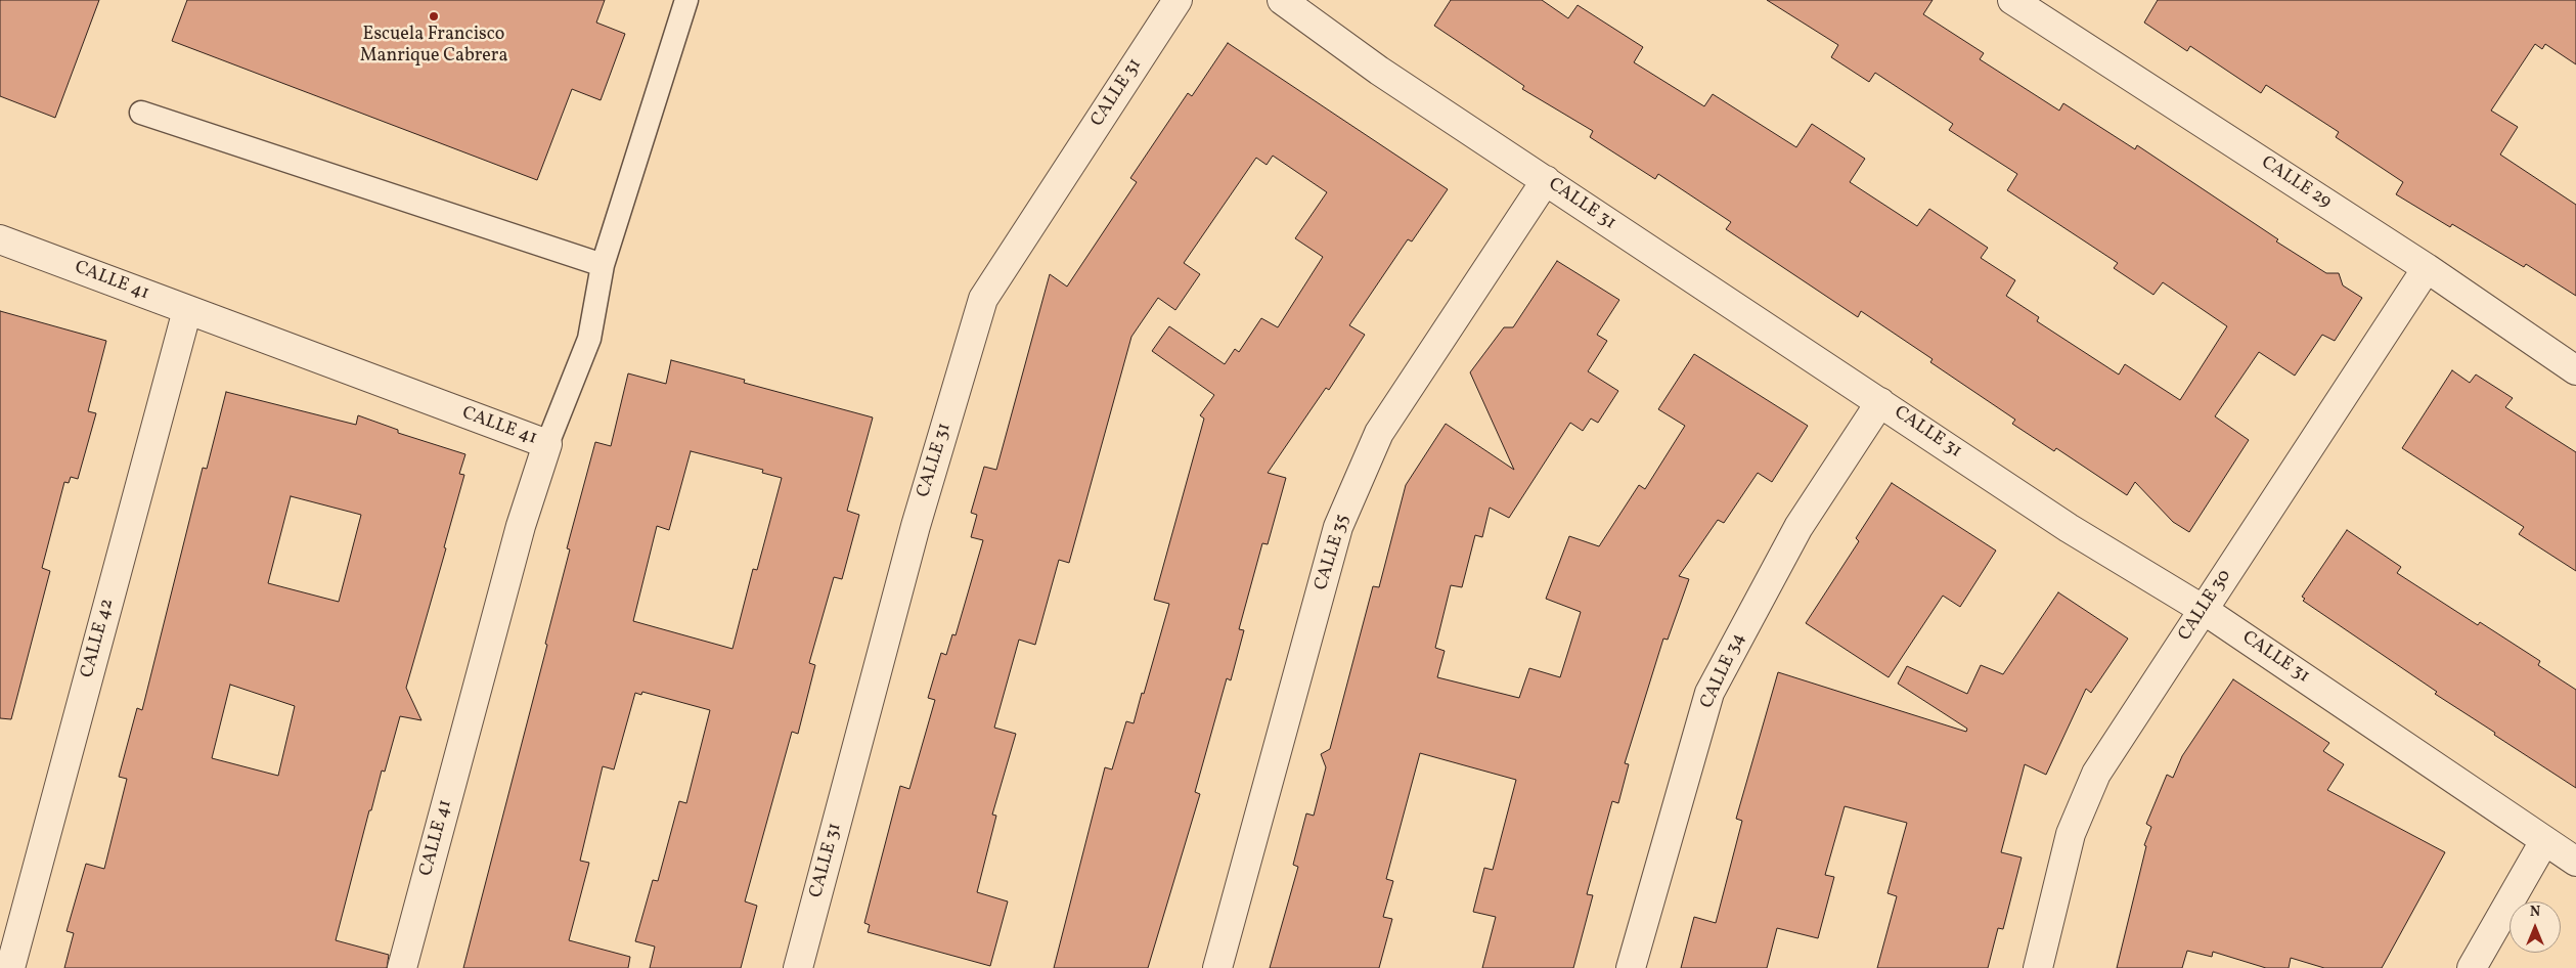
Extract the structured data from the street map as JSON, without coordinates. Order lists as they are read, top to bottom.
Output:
{
  "streets": {
    "street": [
      "CALLE 31",
      "CALLE 29",
      "CALLE 41",
      "CALLE 35",
      "CALLE 30",
      "CALLE 42",
      "CALLE 34"
    ]
  },
  "crossings": [
    ["CALLE 31", "CALLE 35"],
    ["CALLE 31", "CALLE 30"],
    ["CALLE 31", "CALLE 34"],
    ["CALLE 29", "CALLE 30"],
    ["CALLE 41", "CALLE 42"]
  ],
  "places": ["Escuela Francisco Manrique Cabrera"],
  "north": "top"
}
